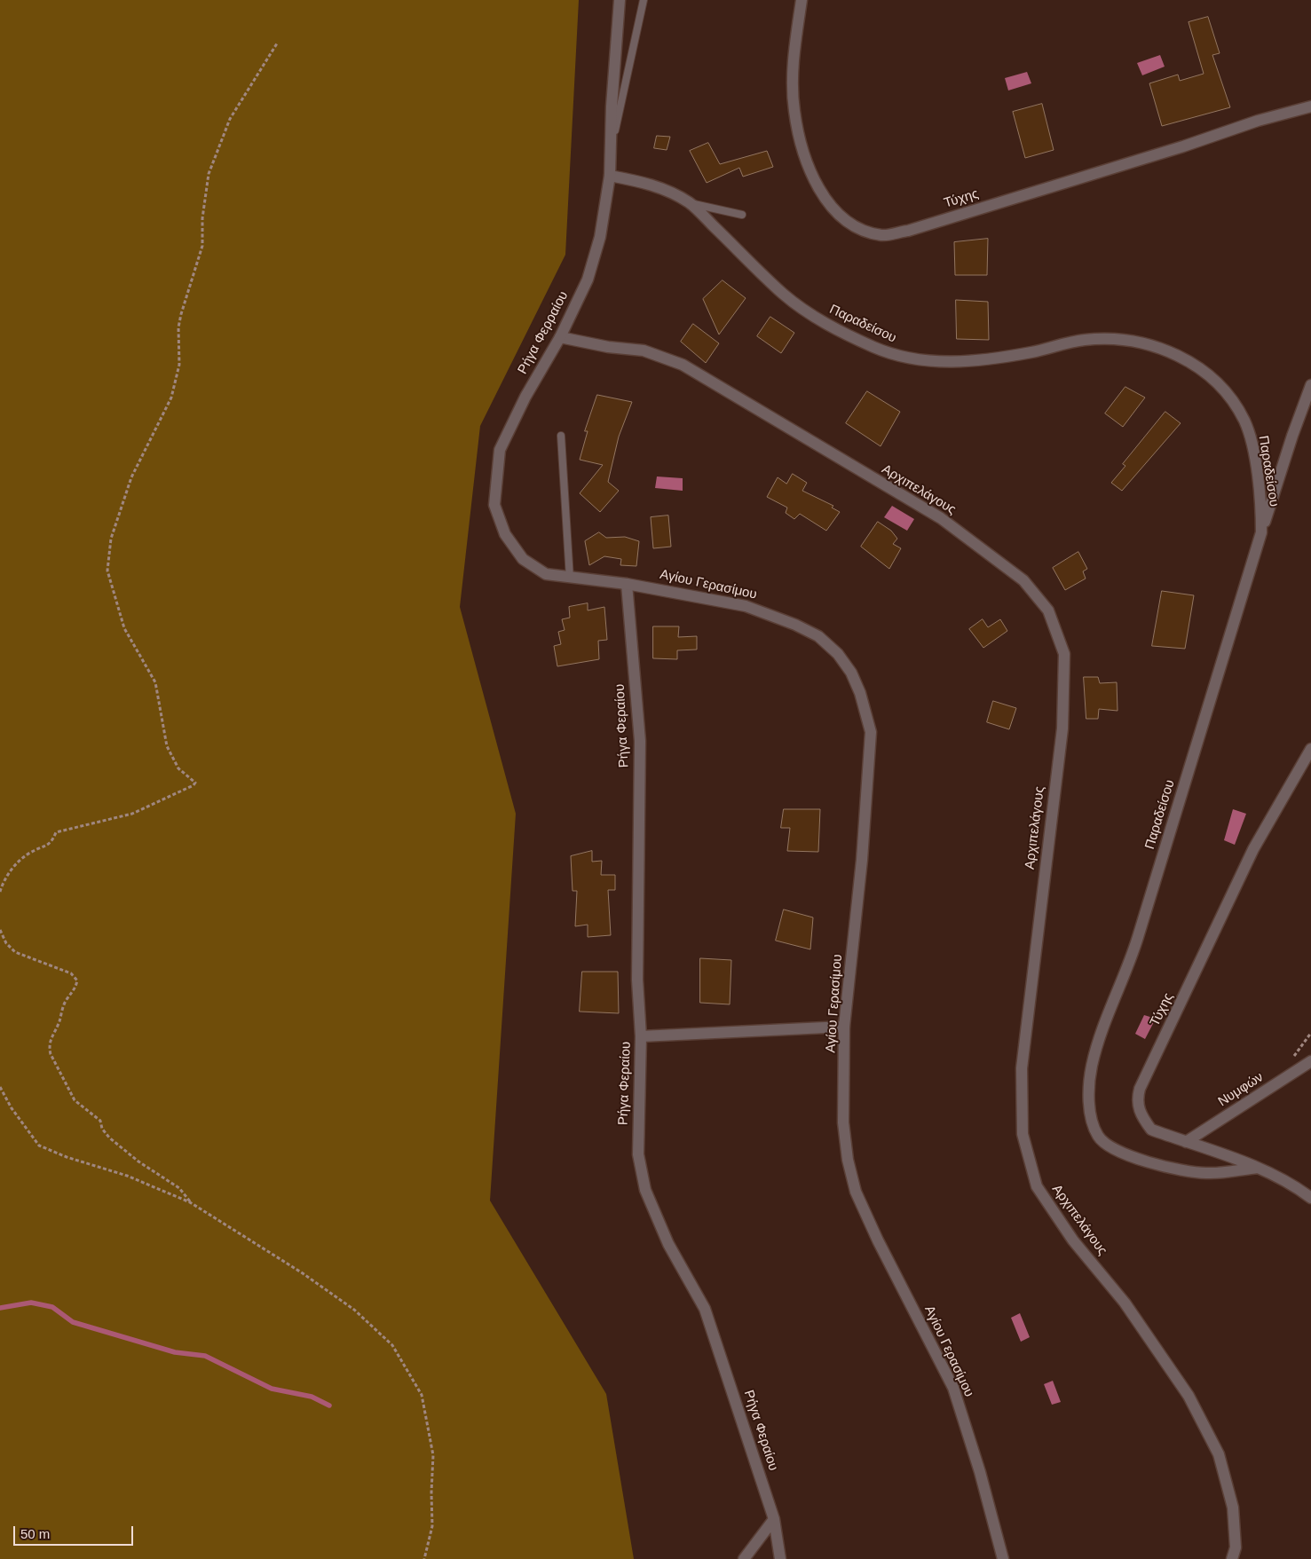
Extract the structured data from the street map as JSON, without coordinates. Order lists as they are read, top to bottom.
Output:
{
  "streets": {
    "street": [
      "Τύχης",
      "Παραδείσου",
      "Ρήγα Φερραίου",
      "Αρχιπελάγους",
      "Αγίου Γερασίμου",
      "Ρήγα Φεραίου",
      "Νυμφών"
    ]
  },
  "crossings": [
    ["Τύχης", "Παραδείσου"],
    ["Τύχης", "Νυμφών"],
    ["Παραδείσου", "Ρήγα Φερραίου"],
    ["Ρήγα Φερραίου", "Αρχιπελάγους"],
    ["Ρήγα Φερραίου", "Αγίου Γερασίμου"],
    ["Ρήγα Φερραίου", "Ρήγα Φεραίου"],
    ["Αγίου Γερασίμου", "Ρήγα Φεραίου"]
  ],
  "scale_bar": "50 m"
}
